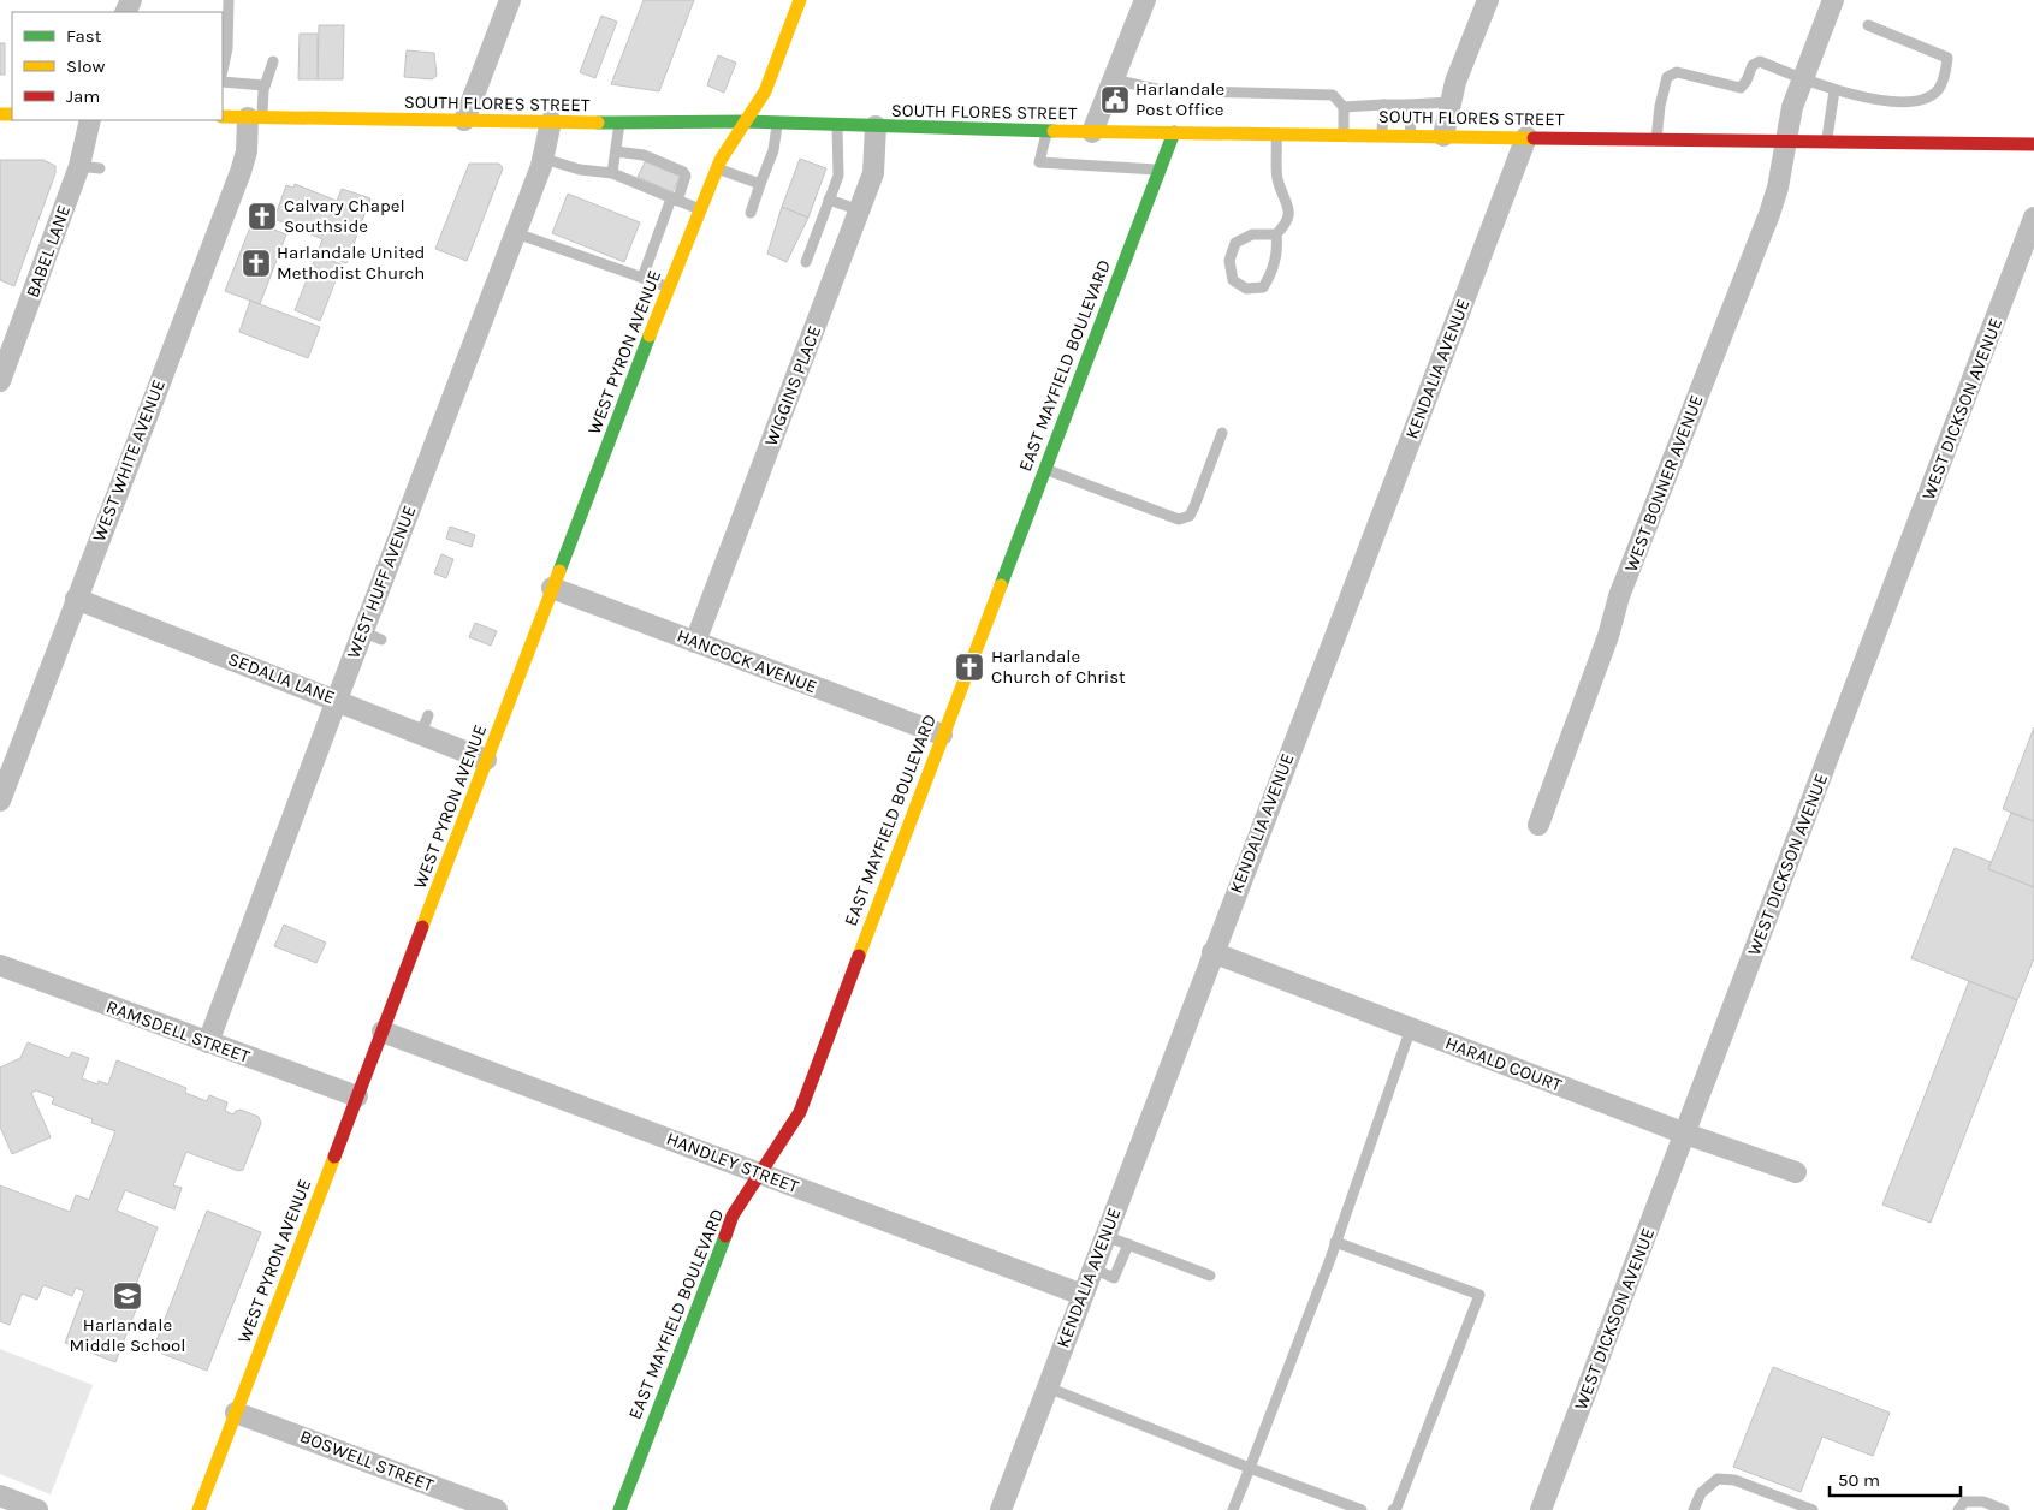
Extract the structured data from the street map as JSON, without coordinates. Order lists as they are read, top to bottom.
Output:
{
  "streets": {
    "street": [
      "SOUTH FLORES STREET",
      "BABEL LANE",
      "WEST PYRON AVENUE",
      "EAST MAYFIELD BOULEVARD",
      "KENDALIA AVENUE",
      "WIGGINS PLACE",
      "WEST DICKSON AVENUE",
      "WEST WHITE AVENUE",
      "WEST BONNER AVENUE",
      "WEST HUFF AVENUE",
      "HANCOCK AVENUE",
      "SEDALIA LANE",
      "RAMSDELL STREET",
      "HARALD COURT",
      "HANDLEY STREET",
      "BOSWELL STREET"
    ]
  },
  "crossings": [
    ["SOUTH FLORES STREET", "WEST PYRON AVENUE"],
    ["SOUTH FLORES STREET", "EAST MAYFIELD BOULEVARD"],
    ["SOUTH FLORES STREET", "KENDALIA AVENUE"],
    ["SOUTH FLORES STREET", "WIGGINS PLACE"],
    ["SOUTH FLORES STREET", "WEST WHITE AVENUE"],
    ["SOUTH FLORES STREET", "WEST BONNER AVENUE"],
    ["SOUTH FLORES STREET", "WEST HUFF AVENUE"],
    ["WEST PYRON AVENUE", "HANCOCK AVENUE"],
    ["WEST PYRON AVENUE", "SEDALIA LANE"],
    ["WEST PYRON AVENUE", "RAMSDELL STREET"],
    ["WEST PYRON AVENUE", "HANDLEY STREET"],
    ["WEST PYRON AVENUE", "BOSWELL STREET"],
    ["EAST MAYFIELD BOULEVARD", "HANCOCK AVENUE"],
    ["EAST MAYFIELD BOULEVARD", "HANDLEY STREET"],
    ["KENDALIA AVENUE", "HARALD COURT"],
    ["KENDALIA AVENUE", "HANDLEY STREET"],
    ["WIGGINS PLACE", "HANCOCK AVENUE"],
    ["WEST DICKSON AVENUE", "HARALD COURT"],
    ["WEST WHITE AVENUE", "SEDALIA LANE"],
    ["WEST HUFF AVENUE", "SEDALIA LANE"],
    ["WEST HUFF AVENUE", "RAMSDELL STREET"]
  ],
  "places": {
    "public building": ["Harlandale Post Office"],
    "church": ["Calvary Chapel Southside", "Harlandale United Methodist Church", "Harlandale Church of Christ"],
    "school or university": ["Harlandale Middle School"]
  },
  "legend": ["Fast", "Slow", "Jam"],
  "scale_bar": "50 m"
}
